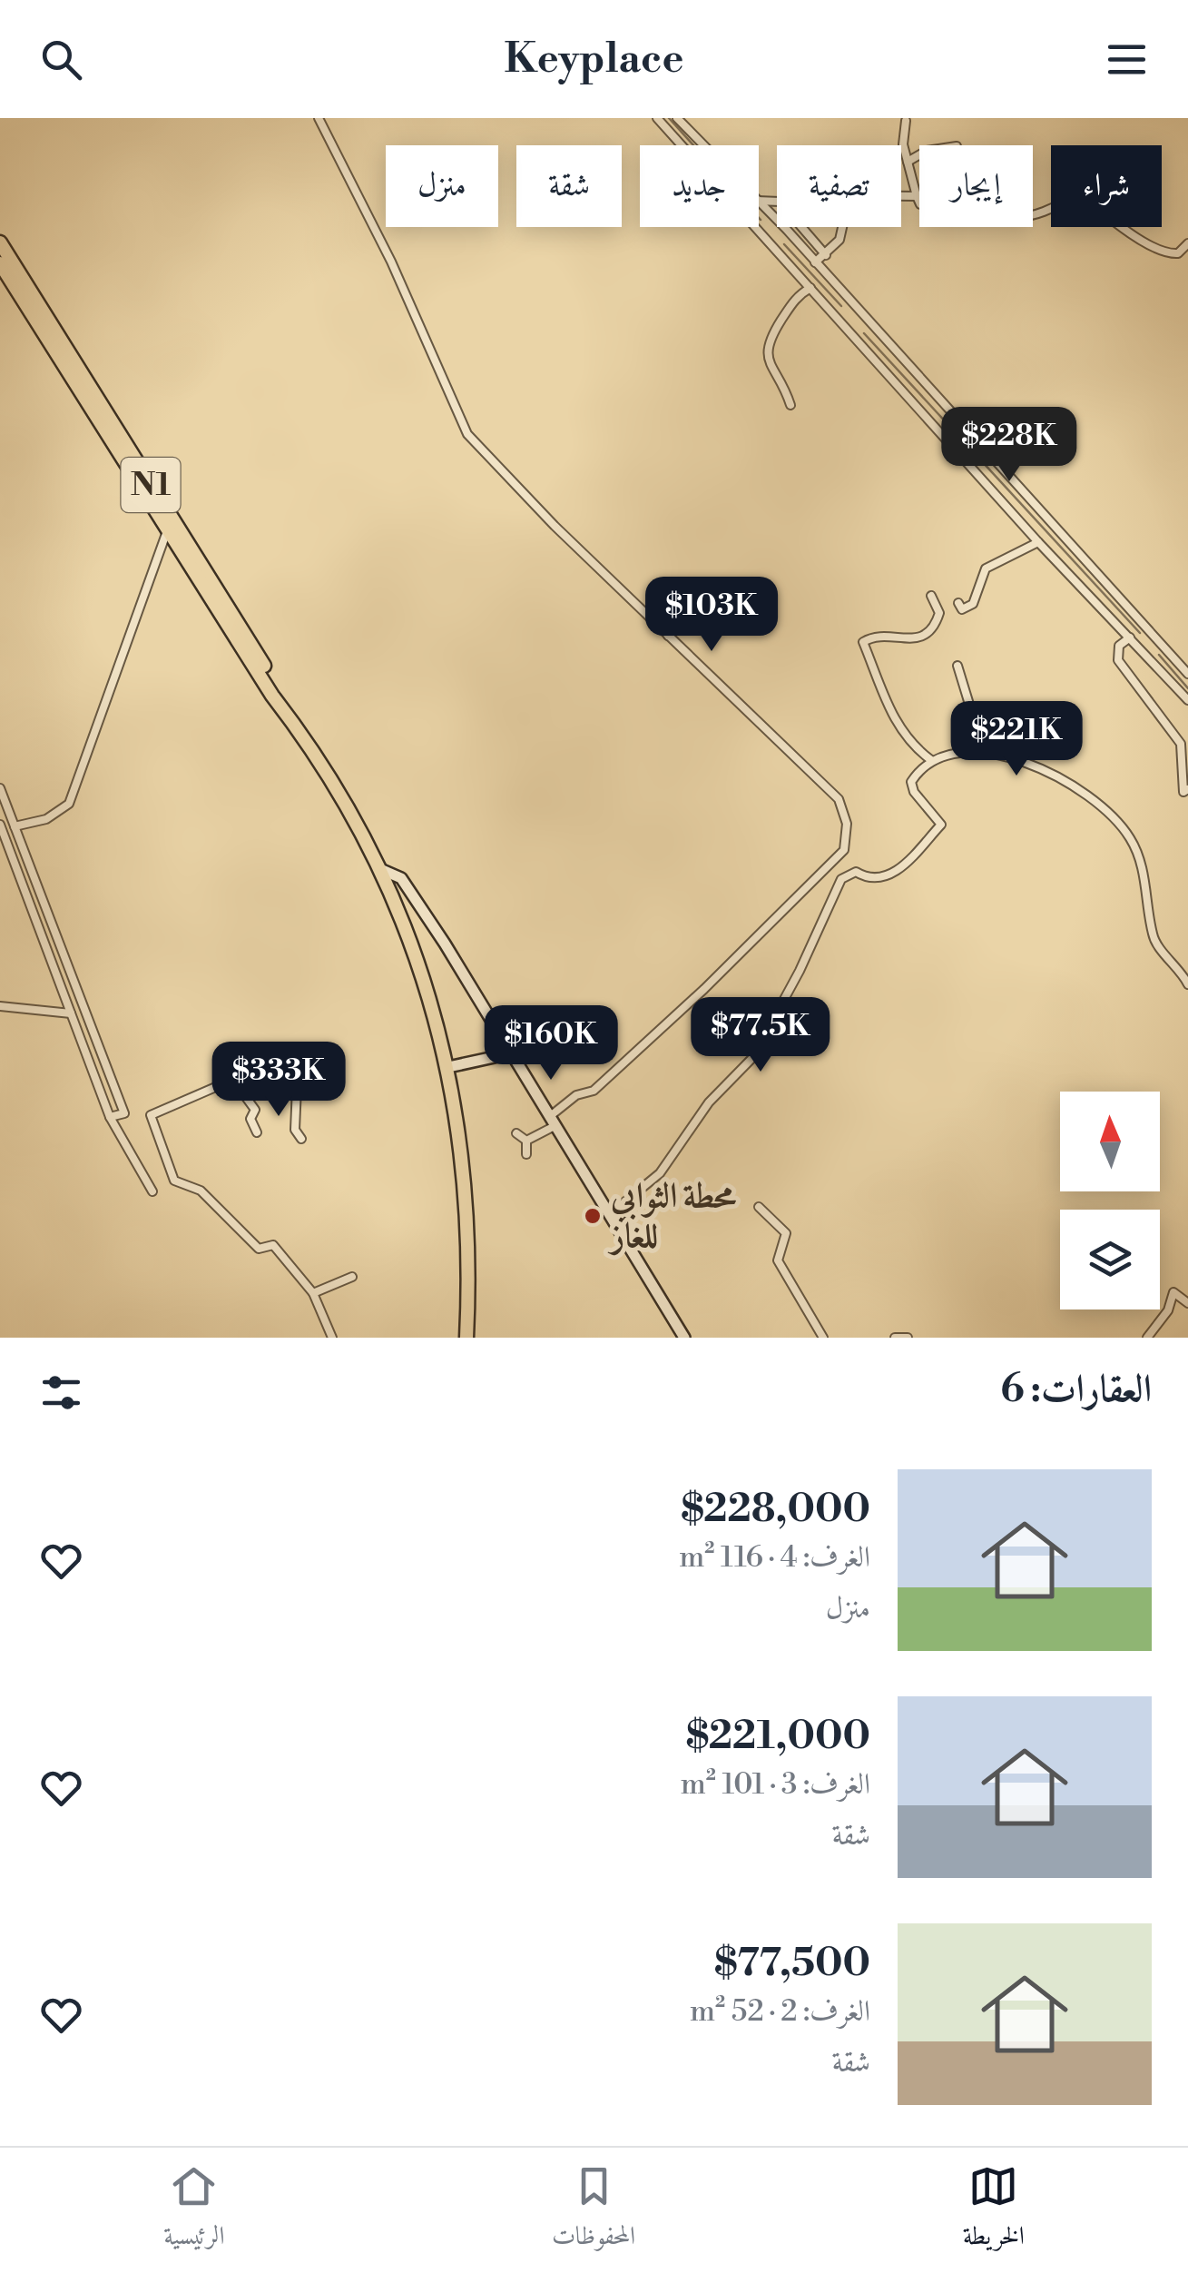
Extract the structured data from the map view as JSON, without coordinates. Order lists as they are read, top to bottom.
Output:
{
  "streets": {
    "highway": ["N1"]
  },
  "places": ["محطة الثوابي للغاز"],
  "north": "top",
  "page": {
    "header": "Keyplace",
    "chip": [
      "شراء",
      "إيجار",
      "تصفية",
      "جديد",
      "شقة",
      "منزل"
    ],
    "price": [
      "$228K",
      "$103K",
      "$221K",
      "$77.5K",
      "$160K",
      "$333K"
    ],
    "heading": "العقارات: 6",
    "list": [
      {
        "name": "$228,000",
        "note": "الغرف: 4 · 116 m² · منزل"
      },
      {
        "name": "$221,000",
        "note": "الغرف: 3 · 101 m² · شقة"
      },
      {
        "name": "$77,500",
        "note": "الغرف: 2 · 52 m² · شقة"
      }
    ],
    "tabs": ["الخريطة", "المحفوظات", "الرئيسية"]
  }
}
